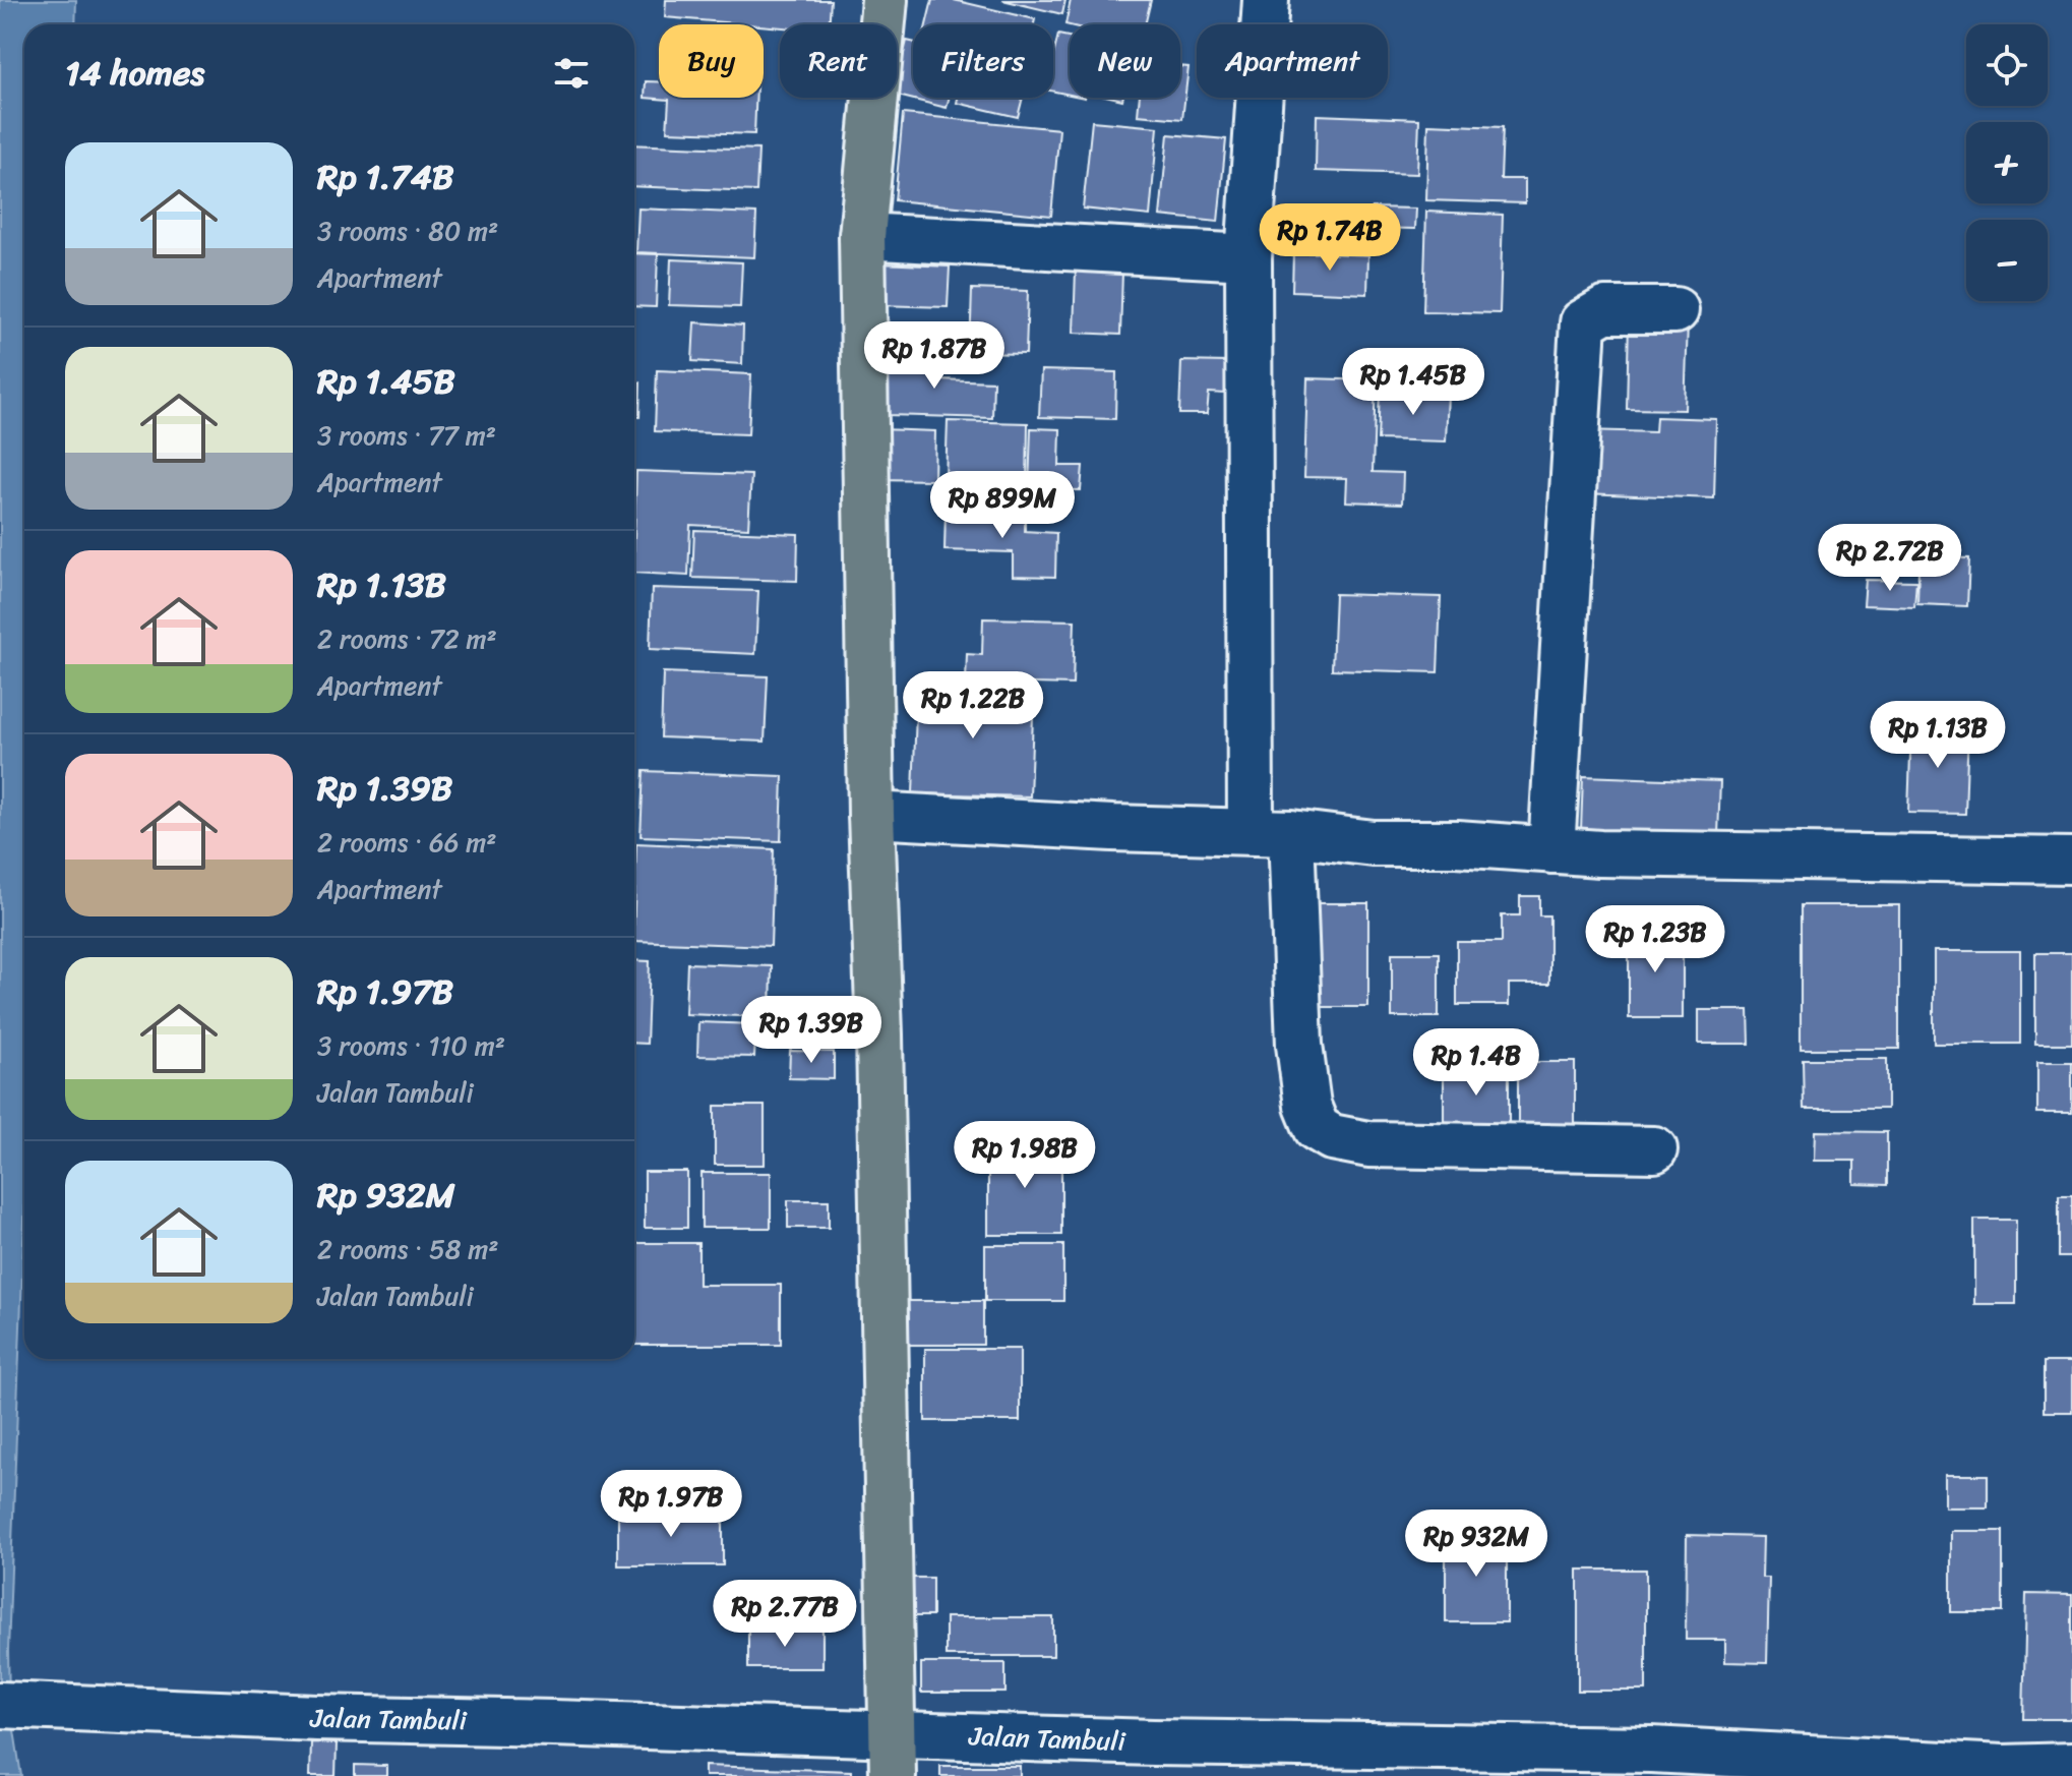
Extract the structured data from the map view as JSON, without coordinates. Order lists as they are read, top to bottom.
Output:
{
  "streets": {
    "street": ["Jalan Tambuli"]
  },
  "page": {
    "map_buttons": ["+", "−"],
    "chip": [
      "Buy",
      "Rent",
      "Filters",
      "New",
      "Apartment"
    ],
    "heading": "14 homes",
    "list": [
      {
        "name": "Rp 1.74B",
        "note": "3 rooms · 80 m² · Apartment"
      },
      {
        "name": "Rp 1.45B",
        "note": "3 rooms · 77 m² · Apartment"
      },
      {
        "name": "Rp 1.13B",
        "note": "2 rooms · 72 m² · Apartment"
      },
      {
        "name": "Rp 1.39B",
        "note": "2 rooms · 66 m² · Apartment"
      },
      {
        "name": "Rp 1.97B",
        "note": "3 rooms · 110 m² · Jalan Tambuli"
      },
      {
        "name": "Rp 932M",
        "note": "2 rooms · 58 m² · Jalan Tambuli"
      }
    ],
    "price": [
      "Rp 1.74B",
      "Rp 1.87B",
      "Rp 1.45B",
      "Rp 899M",
      "Rp 2.72B",
      "Rp 1.22B",
      "Rp 1.13B",
      "Rp 1.23B",
      "Rp 1.39B",
      "Rp 1.4B",
      "Rp 1.98B",
      "Rp 1.97B",
      "Rp 932M",
      "Rp 2.77B"
    ]
  }
}
